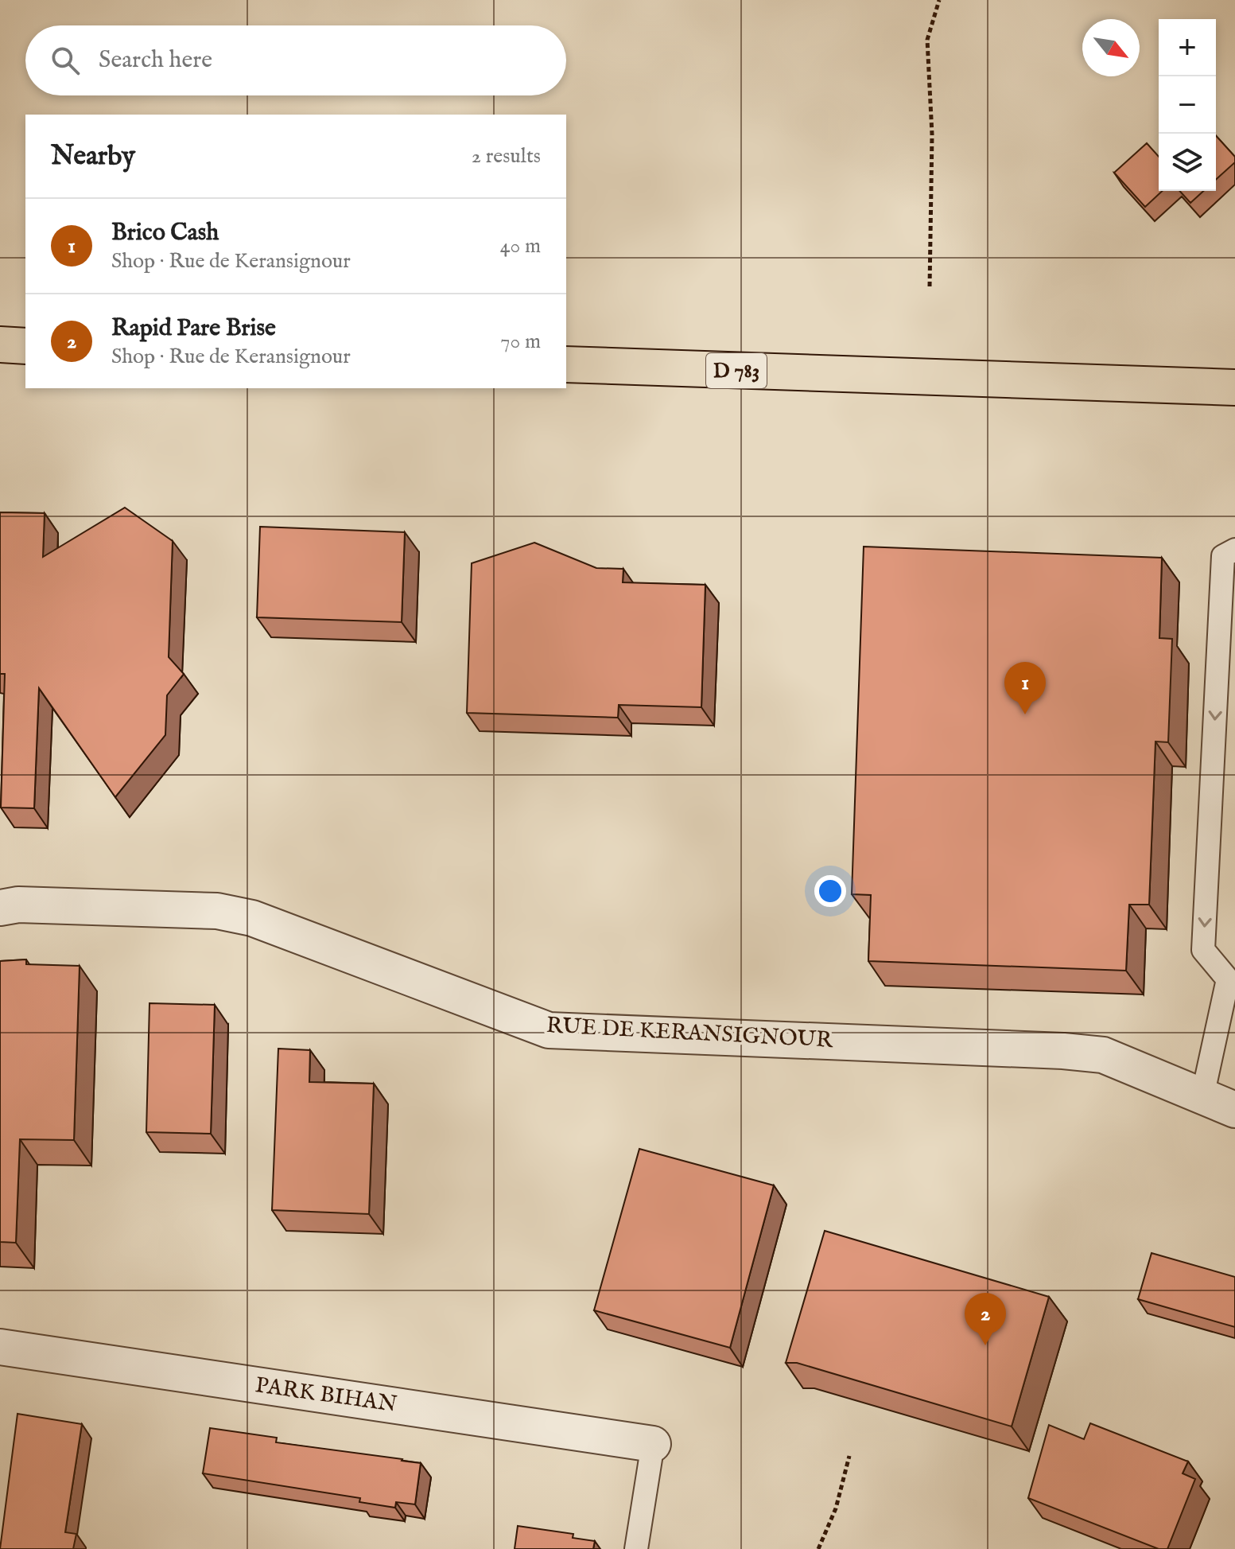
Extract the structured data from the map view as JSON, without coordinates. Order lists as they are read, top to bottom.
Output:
{
  "streets": {
    "main road": ["D 783"],
    "street": ["RUE DE KERANSIGNOUR", "PARK BIHAN"]
  },
  "north": "bottom right",
  "page": {
    "map_buttons": ["+", "−"],
    "search": "Search here",
    "heading": ["Nearby", "2 results"],
    "list": [
      {
        "mark": "1",
        "name": "Brico Cash",
        "note": "Shop · Rue de Keransignour",
        "value": "40 m"
      },
      {
        "mark": "2",
        "name": "Rapid Pare Brise",
        "note": "Shop · Rue de Keransignour",
        "value": "70 m"
      }
    ],
    "pins": ["1", "2"]
  }
}
